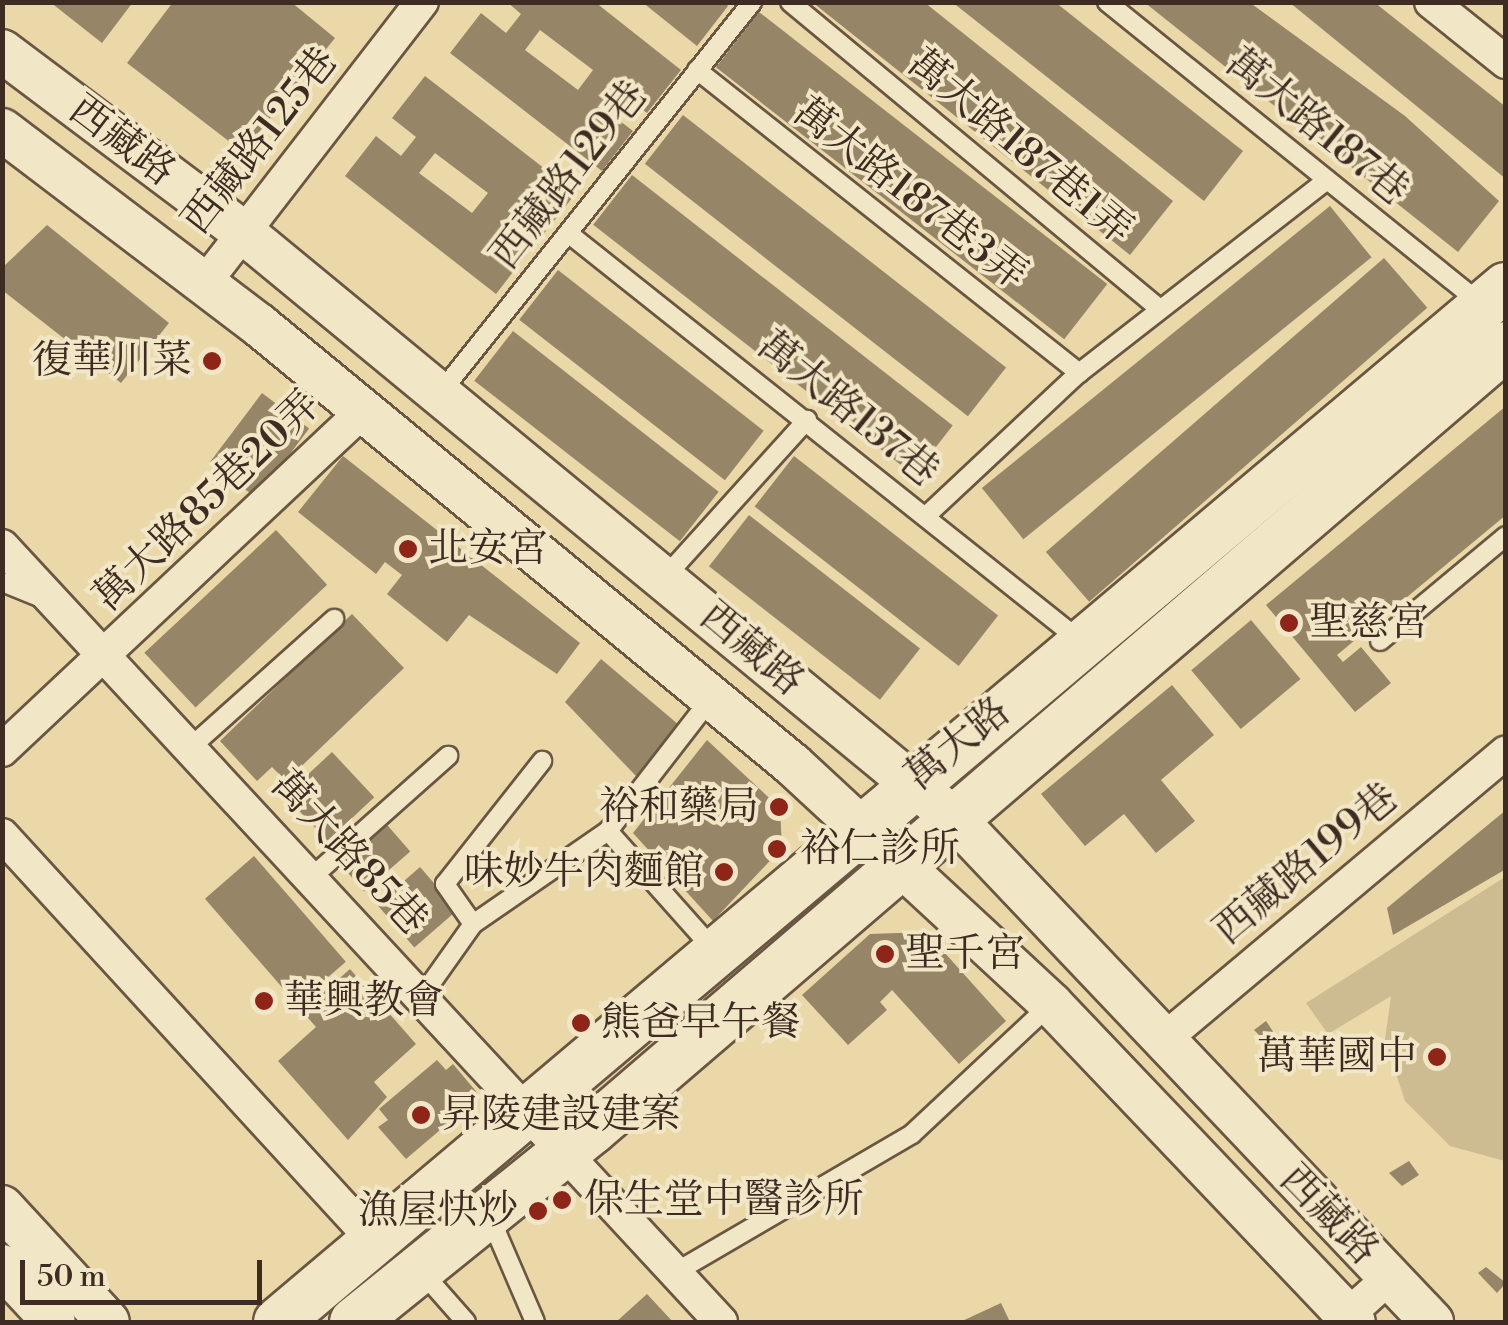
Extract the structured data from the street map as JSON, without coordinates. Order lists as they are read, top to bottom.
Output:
{
  "streets": {
    "main road": ["萬大路"],
    "street": [
      "西藏路",
      "西藏路125巷",
      "萬大路85巷20弄",
      "萬大路85巷",
      "西藏路199巷"
    ],
    "lane": [
      "萬大路187巷",
      "萬大路187巷1弄",
      "西藏路129巷",
      "萬大路187巷3弄",
      "萬大路137巷"
    ]
  },
  "crossings": [
    ["萬大路187巷", "萬大路"],
    ["西藏路", "西藏路125巷"],
    ["西藏路", "西藏路129巷"],
    ["西藏路", "萬大路85巷20弄"],
    ["西藏路", "萬大路"],
    ["西藏路", "西藏路199巷"],
    ["西藏路129巷", "萬大路187巷3弄"],
    ["西藏路129巷", "萬大路137巷"],
    ["萬大路137巷", "萬大路"],
    ["萬大路85巷20弄", "萬大路85巷"],
    ["萬大路", "萬大路85巷"]
  ],
  "places": [
    "復華川菜",
    "北安宮",
    "聖慈宮",
    "裕和藥局",
    "裕仁診所",
    "味妙牛肉麵館",
    "聖千宮",
    "華興教會",
    "熊爸早午餐",
    "萬華國中",
    "昇陵建設建案",
    "保生堂中醫診所",
    "漁屋快炒"
  ],
  "scale_bar": "50 m"
}
